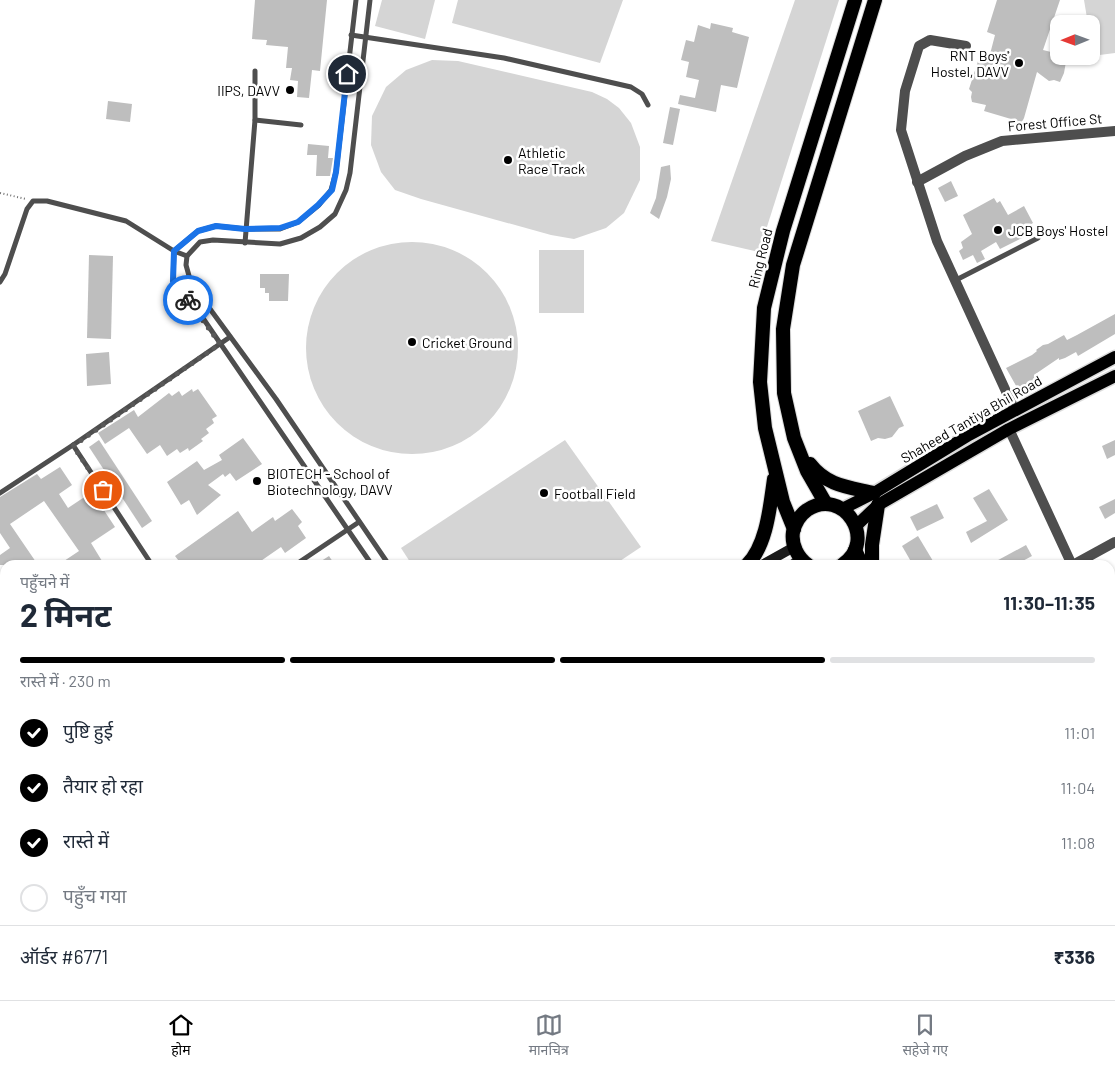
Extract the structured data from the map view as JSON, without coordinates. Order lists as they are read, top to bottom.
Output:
{
  "streets": {
    "highway": ["Ring Road"],
    "main road": ["Shaheed Tantiya Bhil Road"],
    "street": ["Forest Office St"]
  },
  "places": [
    "RNT Boys' Hostel, DAVV",
    "IIPS, DAVV",
    "Athletic Race Track",
    "JCB Boys' Hostel",
    "Cricket Ground",
    "BIOTECH - School of Biotechnology, DAVV",
    "Football Field"
  ],
  "north": "left",
  "page": {
    "heading": ["2 मिनट", "पहुँचने में", "11:30–11:35"],
    "panel": ["ऑर्डर #6771", "₹336"],
    "bar": "रास्ते में · 230 m",
    "list": [
      ["पुष्टि हुई", "11:01"],
      ["तैयार हो रहा", "11:04"],
      ["रास्ते में", "11:08"],
      "पहुँच गया"
    ],
    "tabs": ["होम", "मानचित्र", "सहेजे गए"]
  }
}
